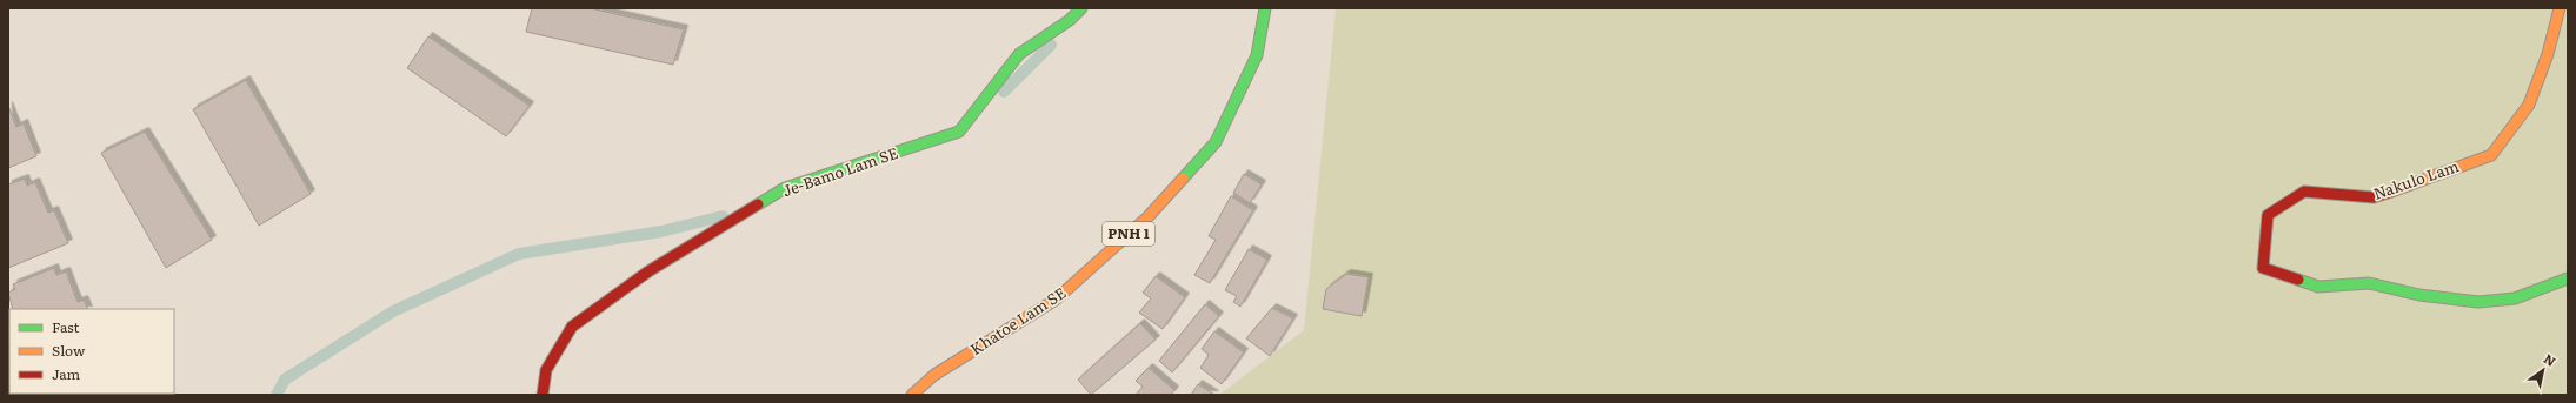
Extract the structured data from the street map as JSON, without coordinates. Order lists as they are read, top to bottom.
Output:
{
  "streets": {
    "street": [
      "Je-Bamo Lam SE",
      "Nakulo Lam",
      "PNH 1",
      "Khatoe Lam SE"
    ]
  },
  "legend": ["Fast", "Slow", "Jam"],
  "north": "top right"
}
